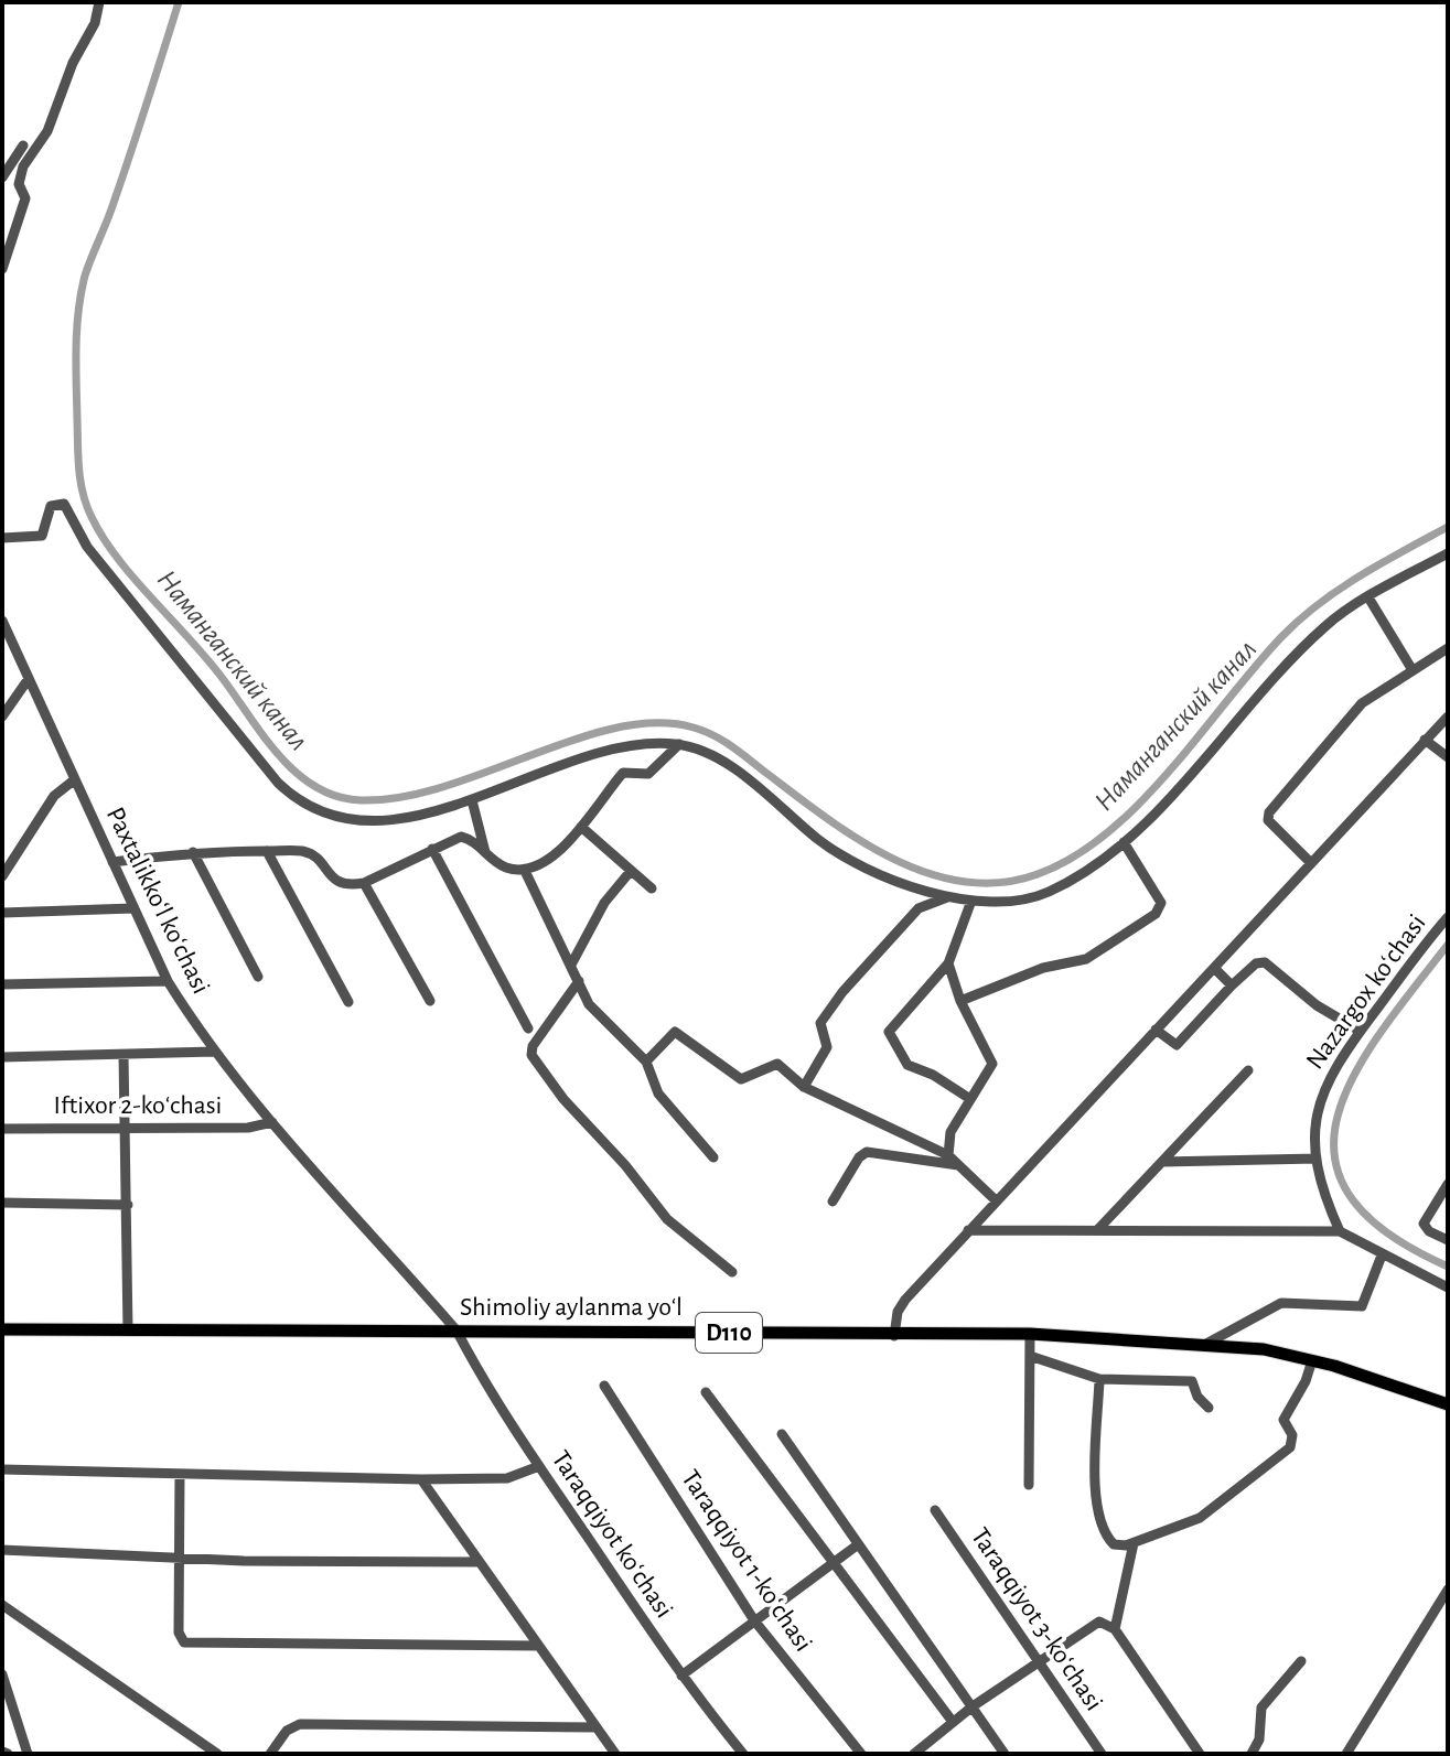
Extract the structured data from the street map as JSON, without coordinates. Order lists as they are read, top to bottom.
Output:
{
  "streets": {
    "main road": ["Shimoliy aylanma yoʻl", "D110"],
    "street": [
      "Paxtalikkoʻl koʻchasi",
      "Nazargox koʻchasi",
      "Iftixor 2-koʻchasi",
      "Taraqqiyot koʻchasi",
      "Taraqqiyot 1-koʻchasi",
      "Taraqqiyot 3-koʻchasi"
    ]
  },
  "crossings": [
    ["Paxtalikkoʻl koʻchasi", "Iftixor 2-koʻchasi"],
    ["Paxtalikkoʻl koʻchasi", "Shimoliy aylanma yoʻl"],
    ["Paxtalikkoʻl koʻchasi", "Taraqqiyot koʻchasi"],
    ["Shimoliy aylanma yoʻl", "Taraqqiyot koʻchasi"]
  ],
  "water": ["Наманганский канал"]
}
